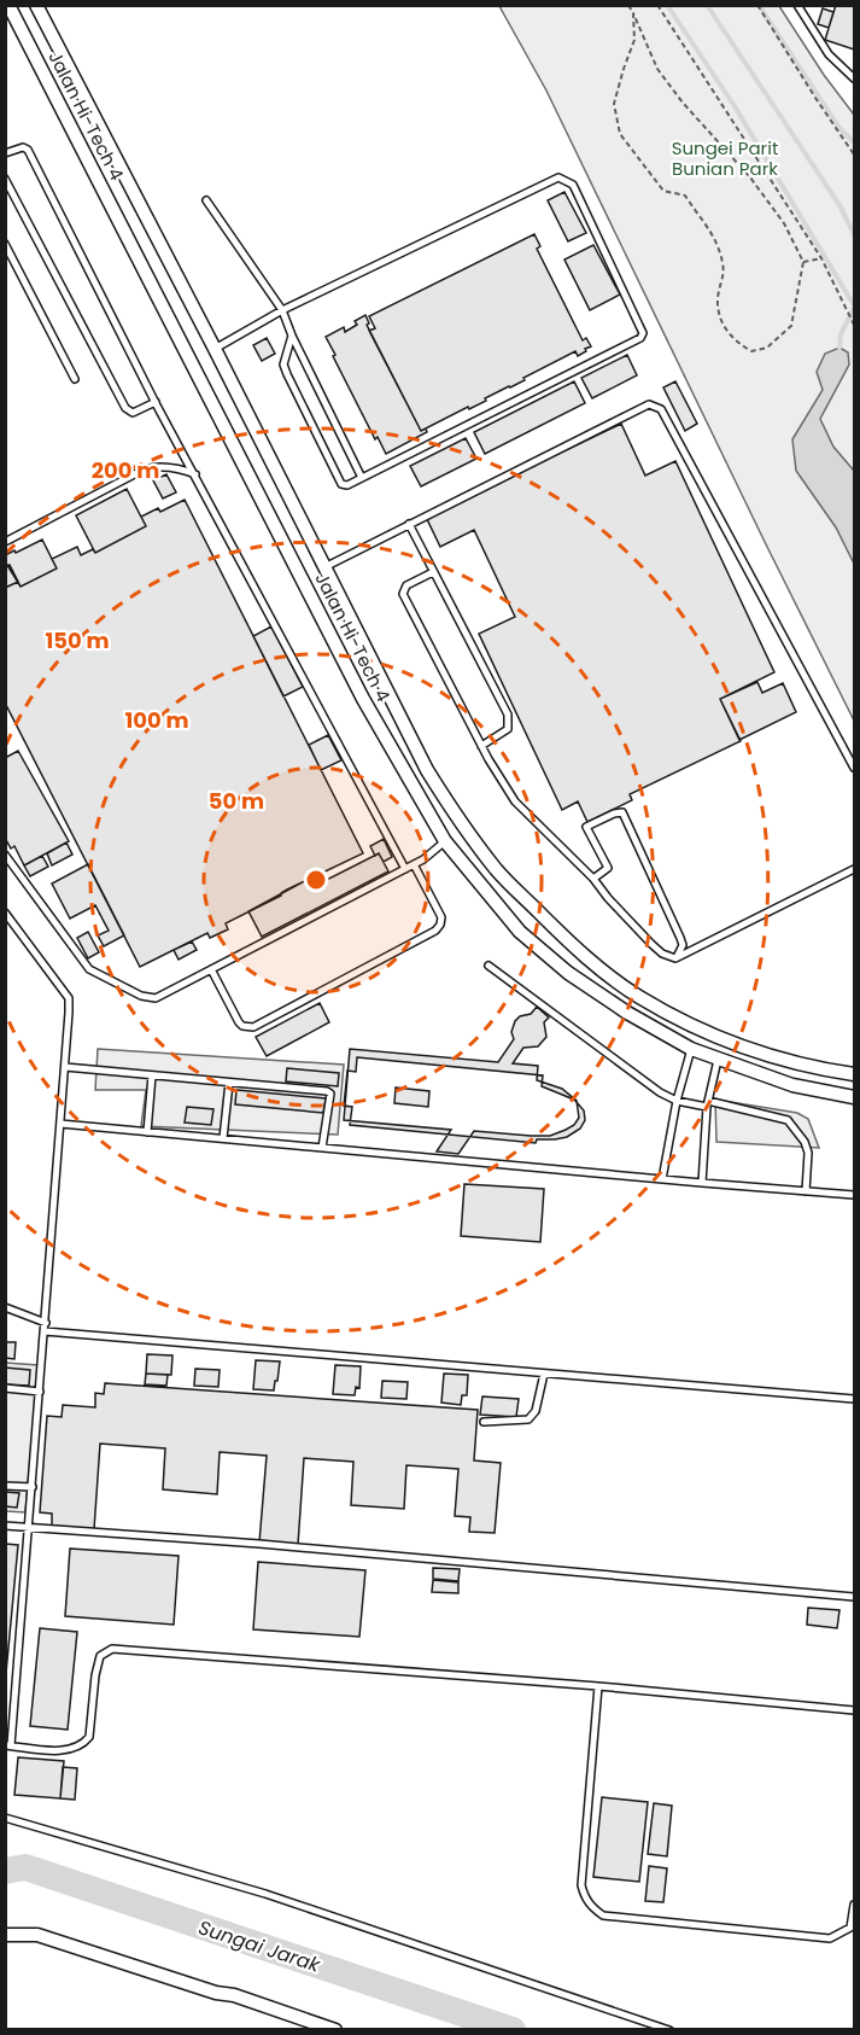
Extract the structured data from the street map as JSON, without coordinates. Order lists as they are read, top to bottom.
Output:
{
  "streets": {
    "street": ["Jalan Hi-Tech 4"]
  },
  "water": ["Sungai Jarak"],
  "parks": ["Sungei Parit Bunian Park"],
  "rings": [
    "200 m",
    "150 m",
    "100 m",
    "50 m"
  ]
}
